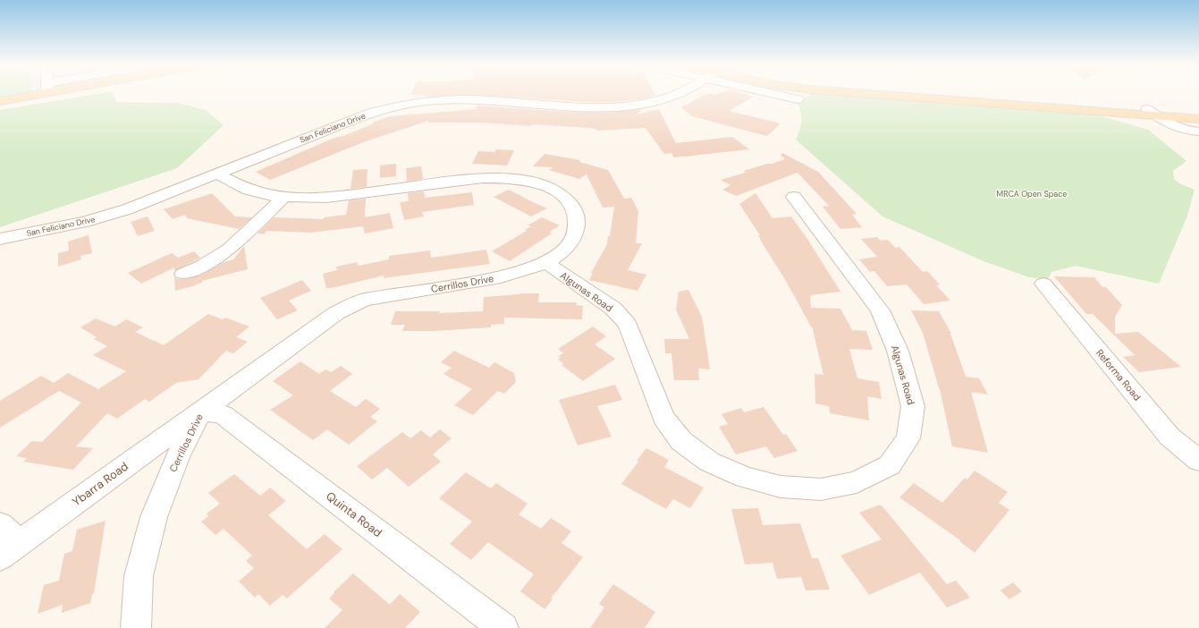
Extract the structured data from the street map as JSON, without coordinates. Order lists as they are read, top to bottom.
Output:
{
  "streets": {
    "street": [
      "San Feliciano Drive",
      "Cerrillos Drive",
      "Algunas Road",
      "Reforma Road",
      "Ybarra Road",
      "Quinta Road"
    ]
  },
  "crossings": [
    ["San Feliciano Drive", "Cerrillos Drive"],
    ["Cerrillos Drive", "Algunas Road"],
    ["Cerrillos Drive", "Ybarra Road"],
    ["Cerrillos Drive", "Quinta Road"],
    ["Ybarra Road", "Quinta Road"]
  ],
  "parks": ["MRCA Open Space"]
}
